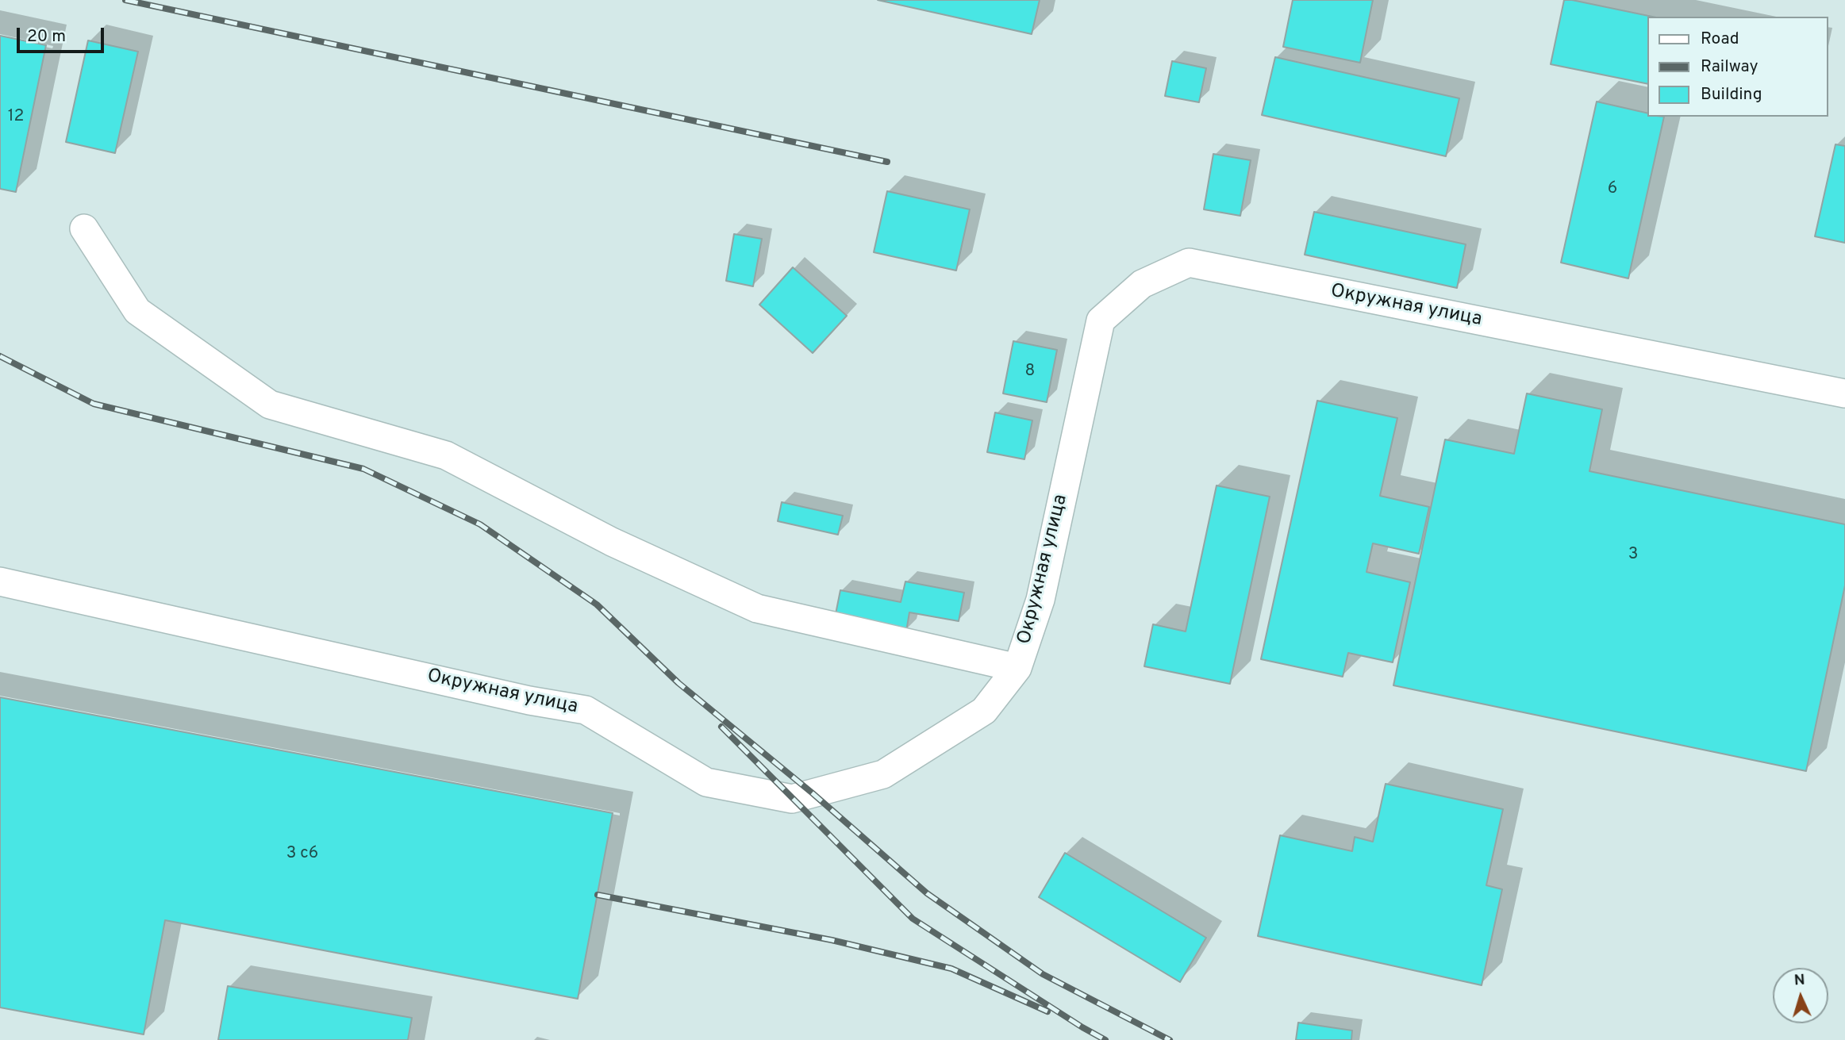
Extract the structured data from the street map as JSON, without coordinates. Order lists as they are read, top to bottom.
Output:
{
  "streets": {
    "street": ["Окружная улица"]
  },
  "house_numbers": [
    "12",
    "6",
    "8",
    "3",
    "3 с6"
  ],
  "legend": ["Road", "Railway", "Building"],
  "scale_bar": "20 m",
  "north": "top"
}
